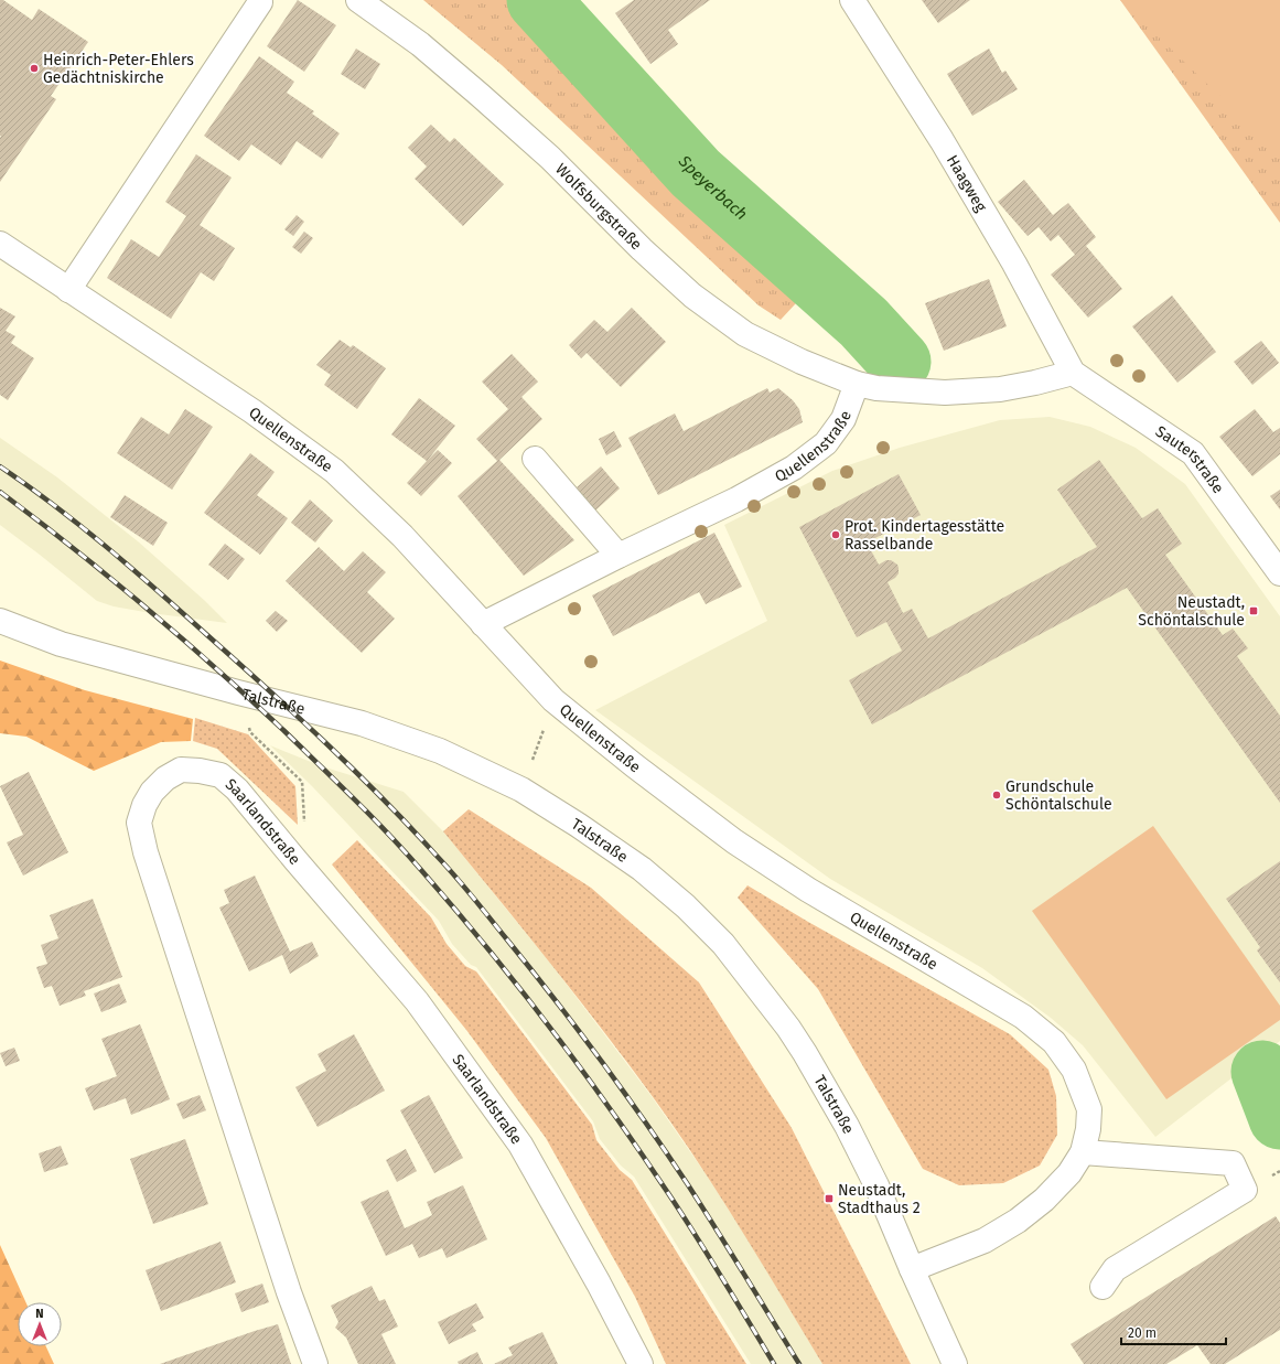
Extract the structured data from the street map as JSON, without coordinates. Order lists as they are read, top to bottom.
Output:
{
  "streets": {
    "street": [
      "Haagweg",
      "Wolfsburgstraße",
      "Quellenstraße",
      "Sauterstraße",
      "Talstraße",
      "Saarlandstraße"
    ]
  },
  "crossings": [
    ["Haagweg", "Sauterstraße"],
    ["Wolfsburgstraße", "Quellenstraße"],
    ["Quellenstraße", "Talstraße"]
  ],
  "water": ["Speyerbach"],
  "places": {
    "other": ["Heinrich-Peter-Ehlers Gedächtniskirche", "Prot. Kindertagesstätte Rasselbande", "Grundschule Schöntalschule"],
    "transit": ["Neustadt, Schöntalschule", "Neustadt, Stadthaus 2"]
  },
  "scale_bar": "20 m",
  "north": "top"
}
